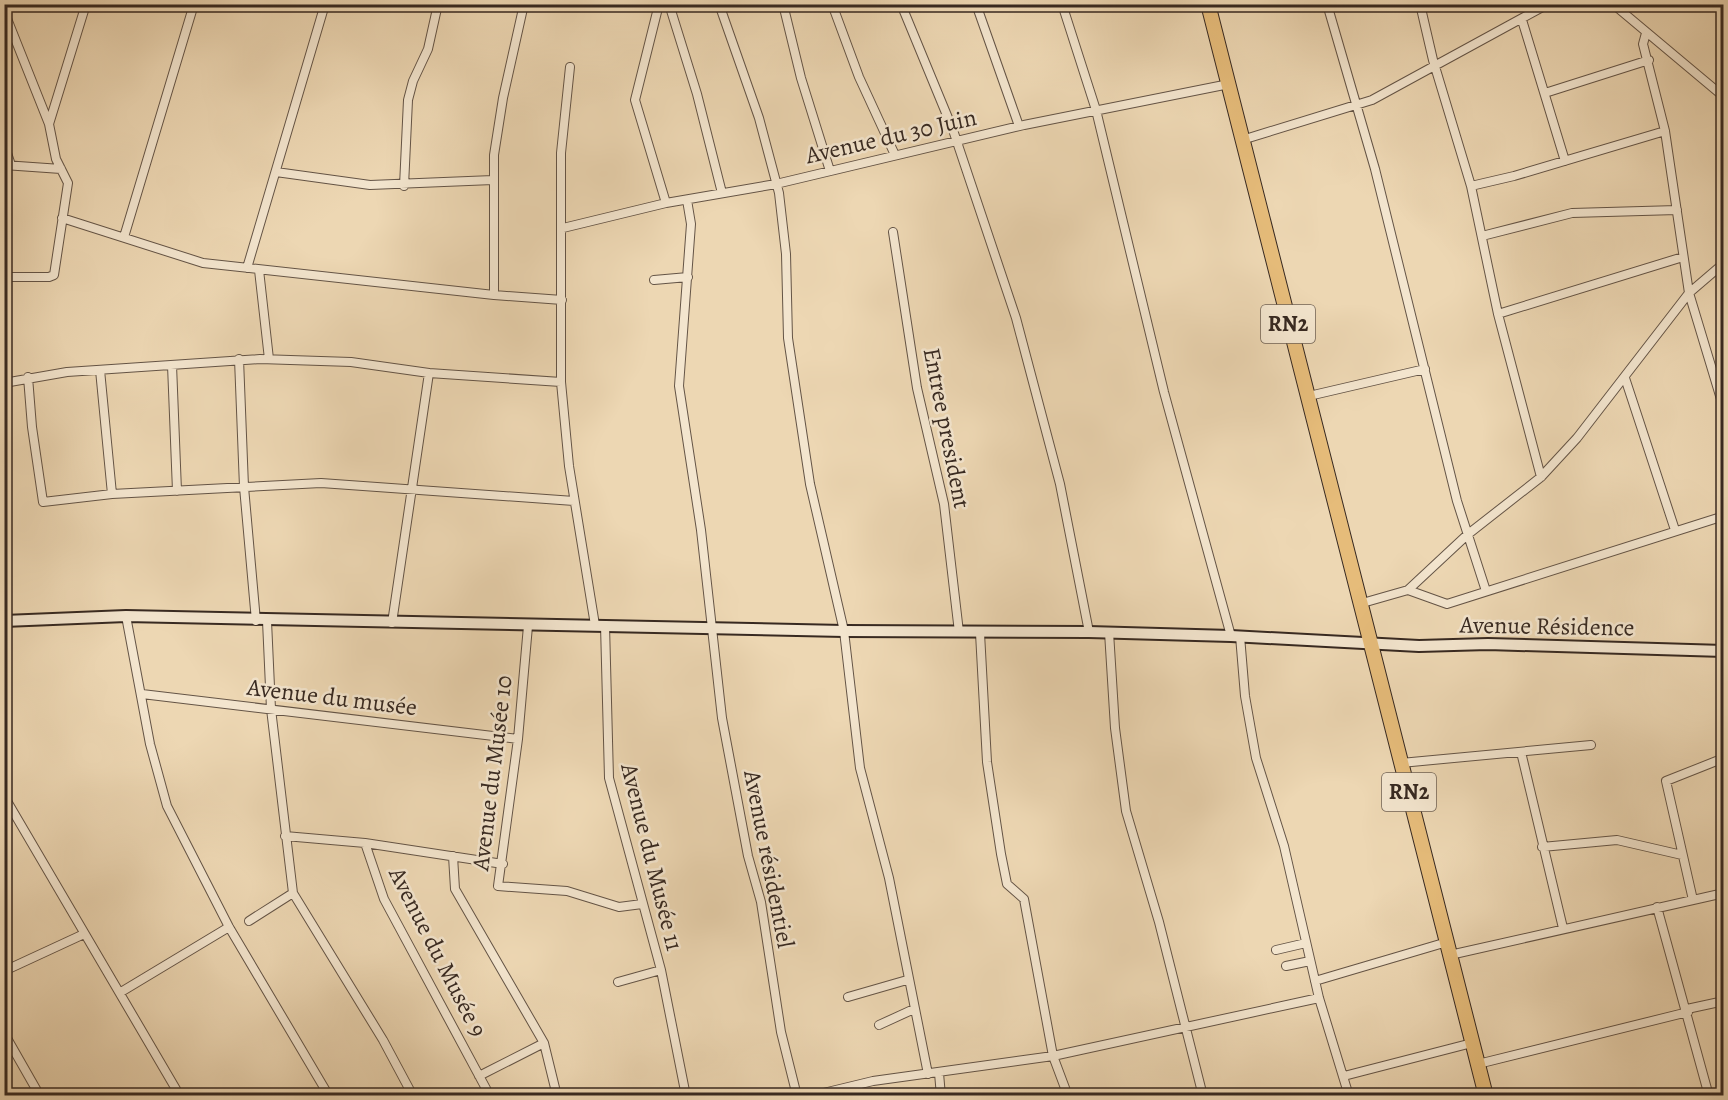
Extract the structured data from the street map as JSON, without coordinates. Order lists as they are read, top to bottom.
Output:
{
  "streets": {
    "highway": ["RN2"],
    "street": [
      "Avenue du 30 Juin",
      "Entree president",
      "Avenue Résidence",
      "Avenue du musée",
      "Avenue du Musée 10",
      "Avenue du Musée 11",
      "Avenue résidentiel",
      "Avenue du Musée 9"
    ]
  },
  "crossings": [
    ["Avenue du 30 Juin", "RN2"],
    ["Avenue du 30 Juin", "Avenue du Musée 11"],
    ["Avenue du 30 Juin", "Avenue résidentiel"],
    ["RN2", "Avenue Résidence"],
    ["Entree president", "Avenue Résidence"],
    ["Avenue Résidence", "Avenue du Musée 10"],
    ["Avenue Résidence", "Avenue du Musée 11"],
    ["Avenue Résidence", "Avenue résidentiel"],
    ["Avenue du musée", "Avenue du Musée 10"],
    ["Avenue du Musée 10", "Avenue du Musée 11"],
    ["Avenue du Musée 10", "Avenue du Musée 9"]
  ]
}
